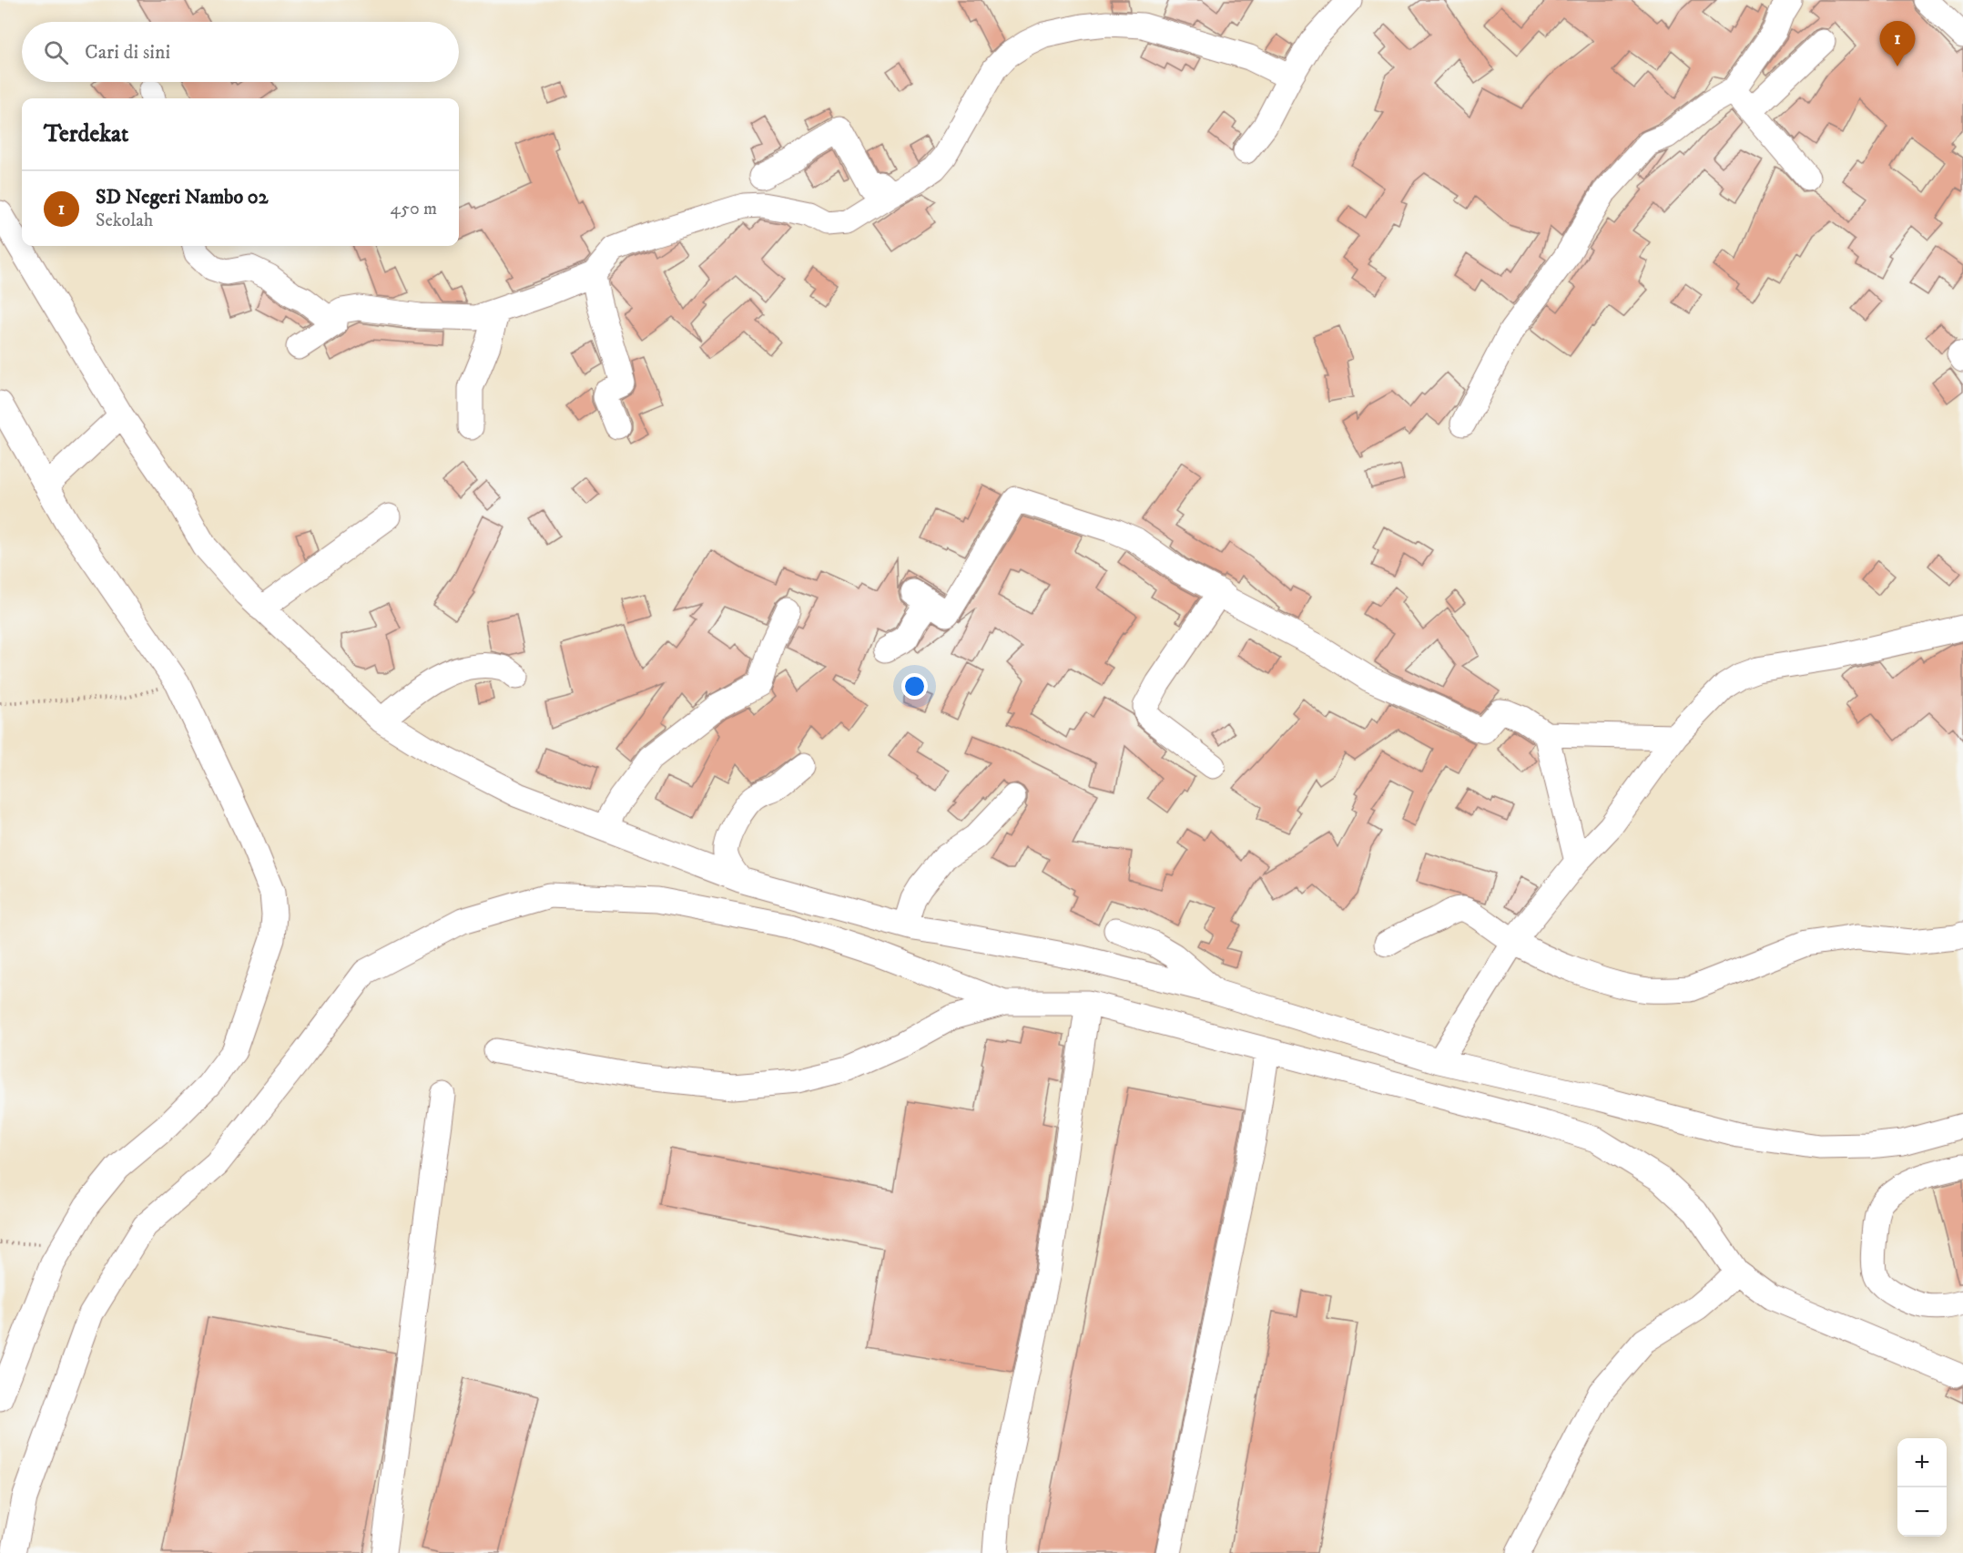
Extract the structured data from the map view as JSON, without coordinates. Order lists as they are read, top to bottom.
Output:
{
  "page": {
    "pins": "1",
    "search": "Cari di sini",
    "heading": "Terdekat",
    "list": [
      {
        "mark": "1",
        "name": "SD Negeri Nambo 02",
        "note": "Sekolah",
        "value": "450 m"
      }
    ],
    "map_buttons": ["+", "−"]
  }
}
